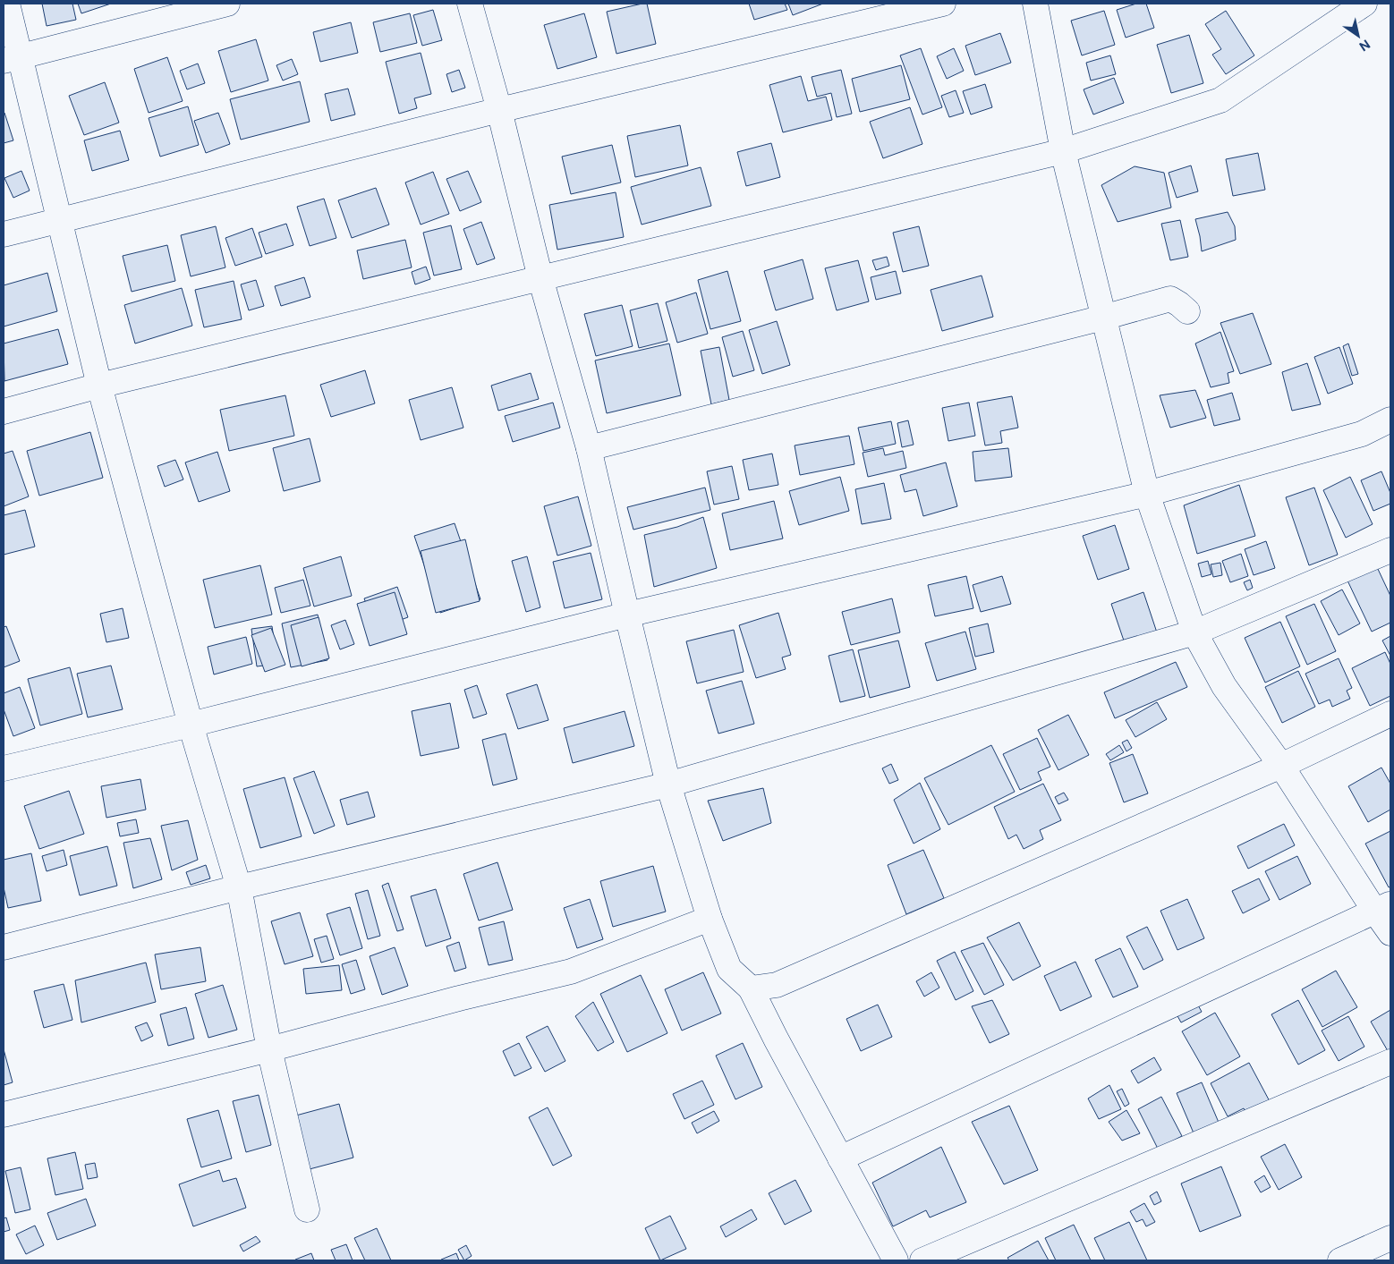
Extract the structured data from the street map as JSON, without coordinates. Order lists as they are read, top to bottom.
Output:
{
  "north": "bottom right"
}
